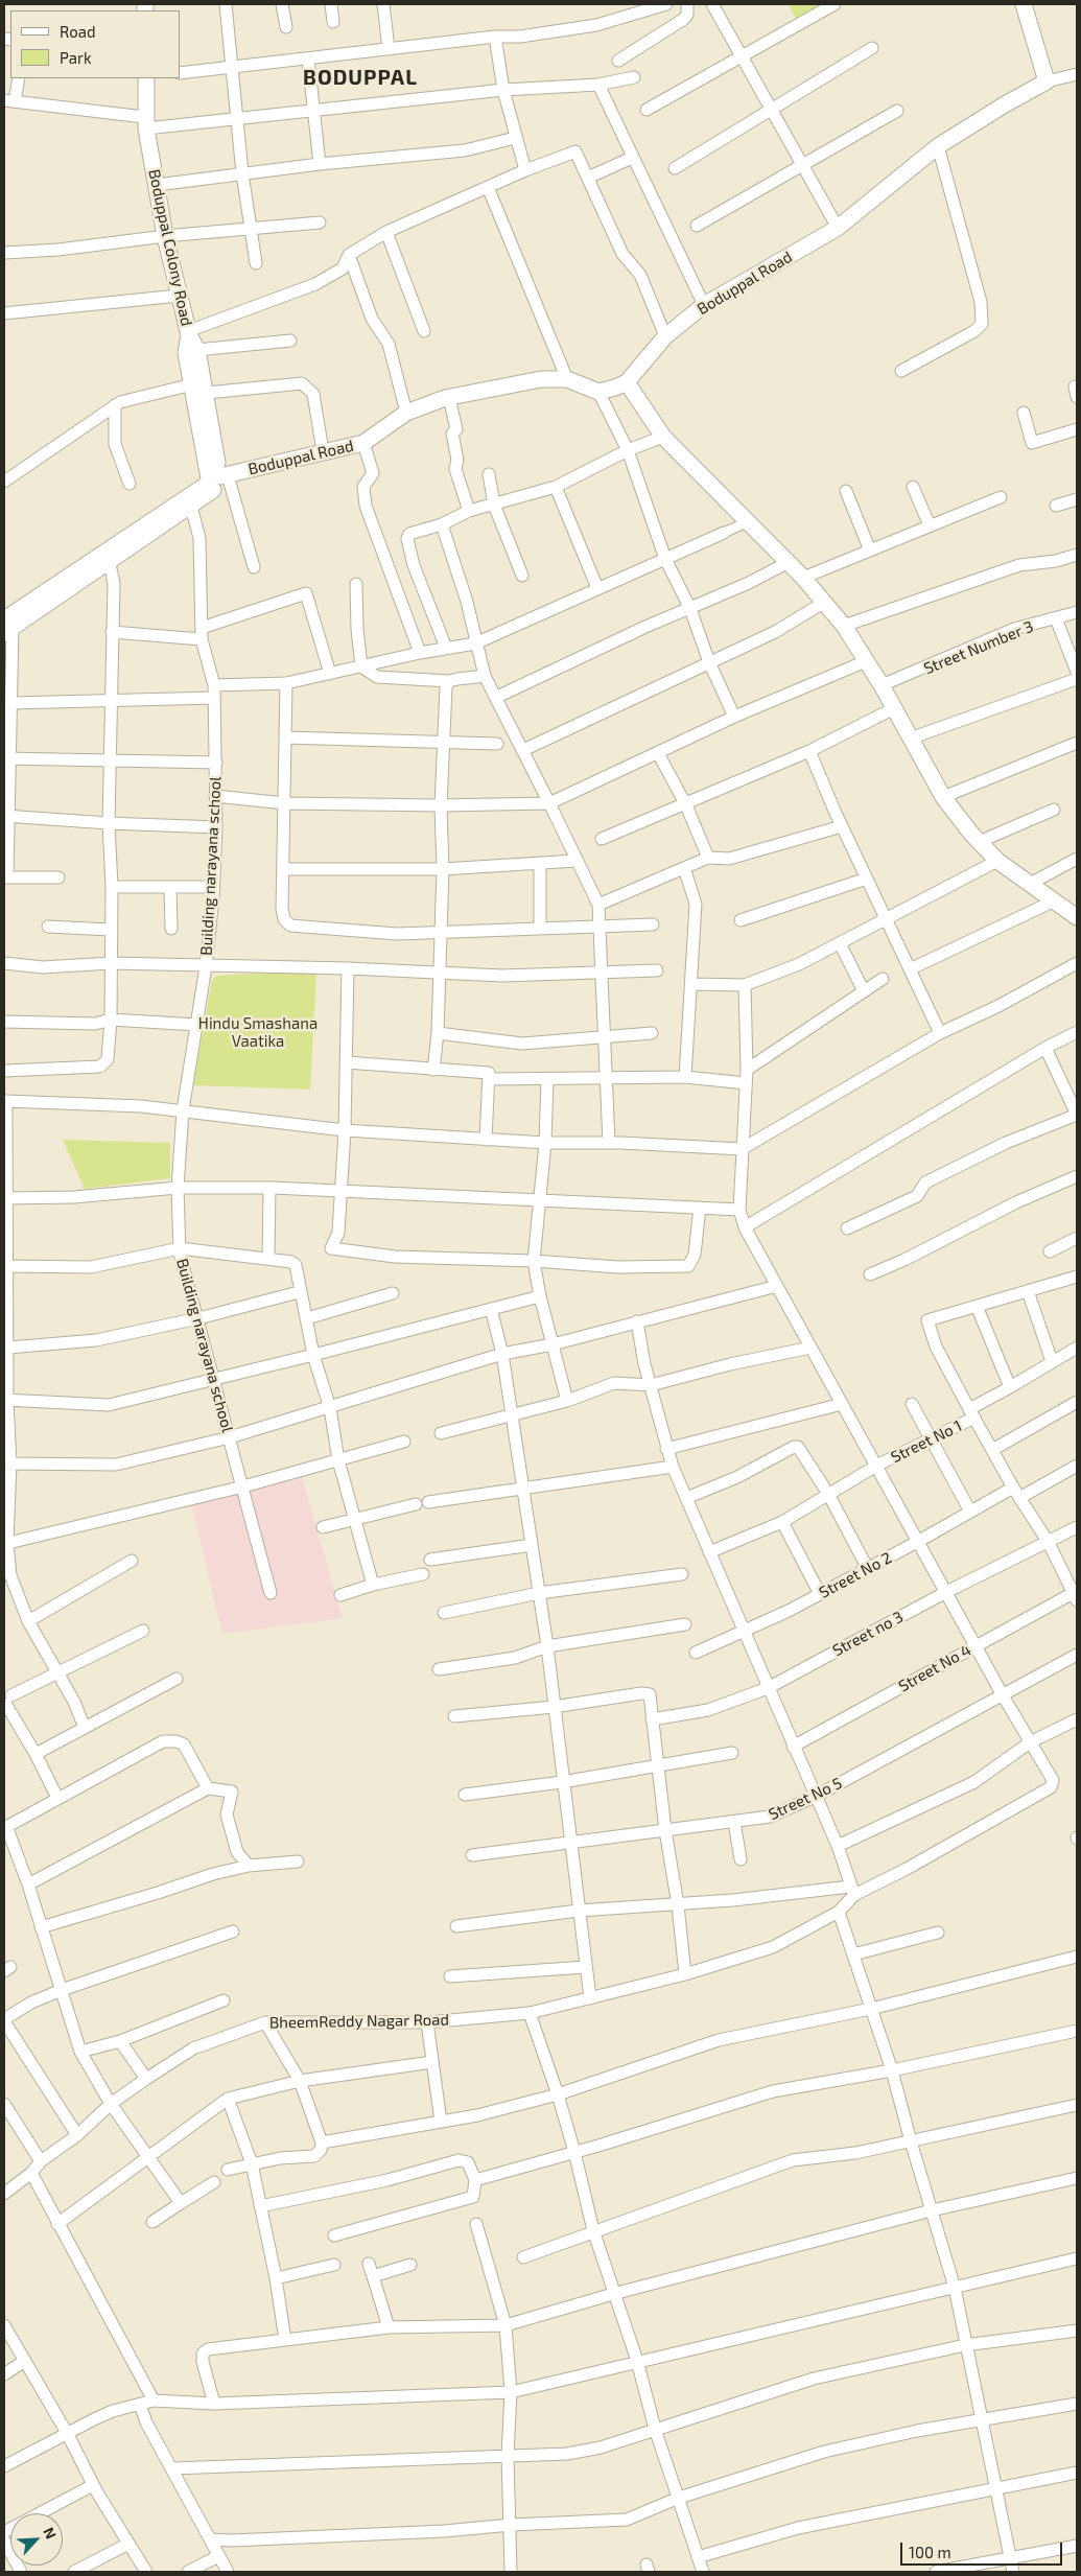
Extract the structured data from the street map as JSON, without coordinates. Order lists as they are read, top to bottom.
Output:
{
  "streets": {
    "street": [
      "Boduppal Colony Road",
      "Boduppal Road",
      "Street Number 3",
      "Building narayana school",
      "Street No 1",
      "Street No 2",
      "Street no 3",
      "Street No 4",
      "Street No 5",
      "BheemReddy Nagar Road"
    ]
  },
  "crossings": [
    ["Boduppal Road", "Building narayana school"]
  ],
  "districts": ["BODUPPAL"],
  "parks": ["Hindu Smashana Vaatika"],
  "legend": ["Road", "Park"],
  "scale_bar": "100 m",
  "north": "top right"
}
